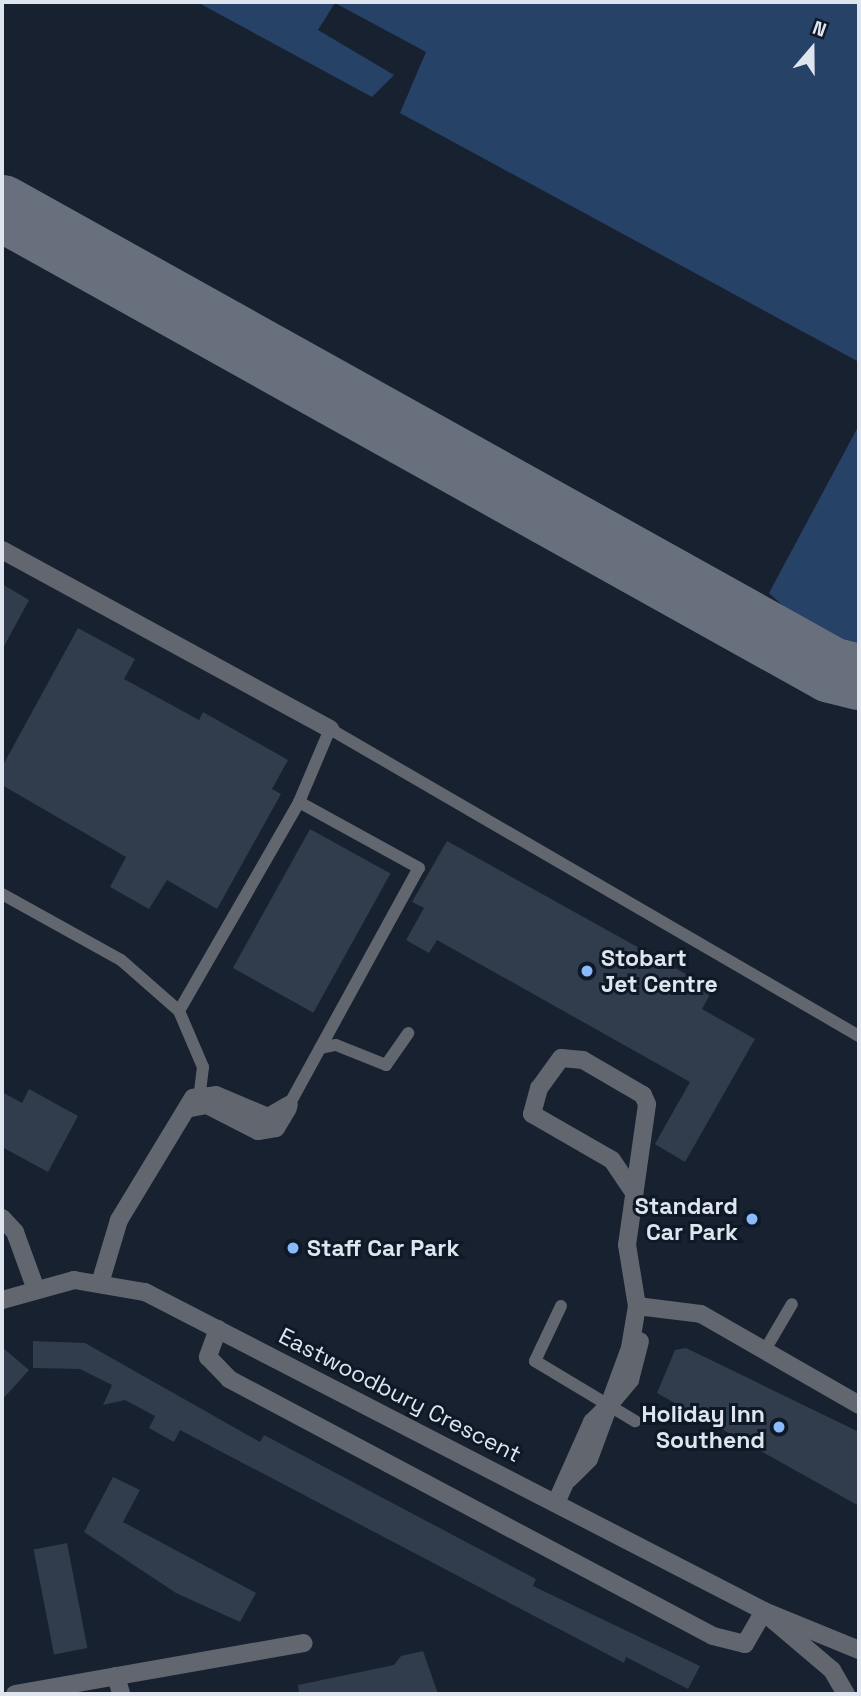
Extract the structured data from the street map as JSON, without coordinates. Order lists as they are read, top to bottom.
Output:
{
  "streets": {
    "street": ["Eastwoodbury Crescent"]
  },
  "places": [
    "Stobart Jet Centre",
    "Standard Car Park",
    "Staff Car Park",
    "Holiday Inn Southend"
  ],
  "north": "top"
}
